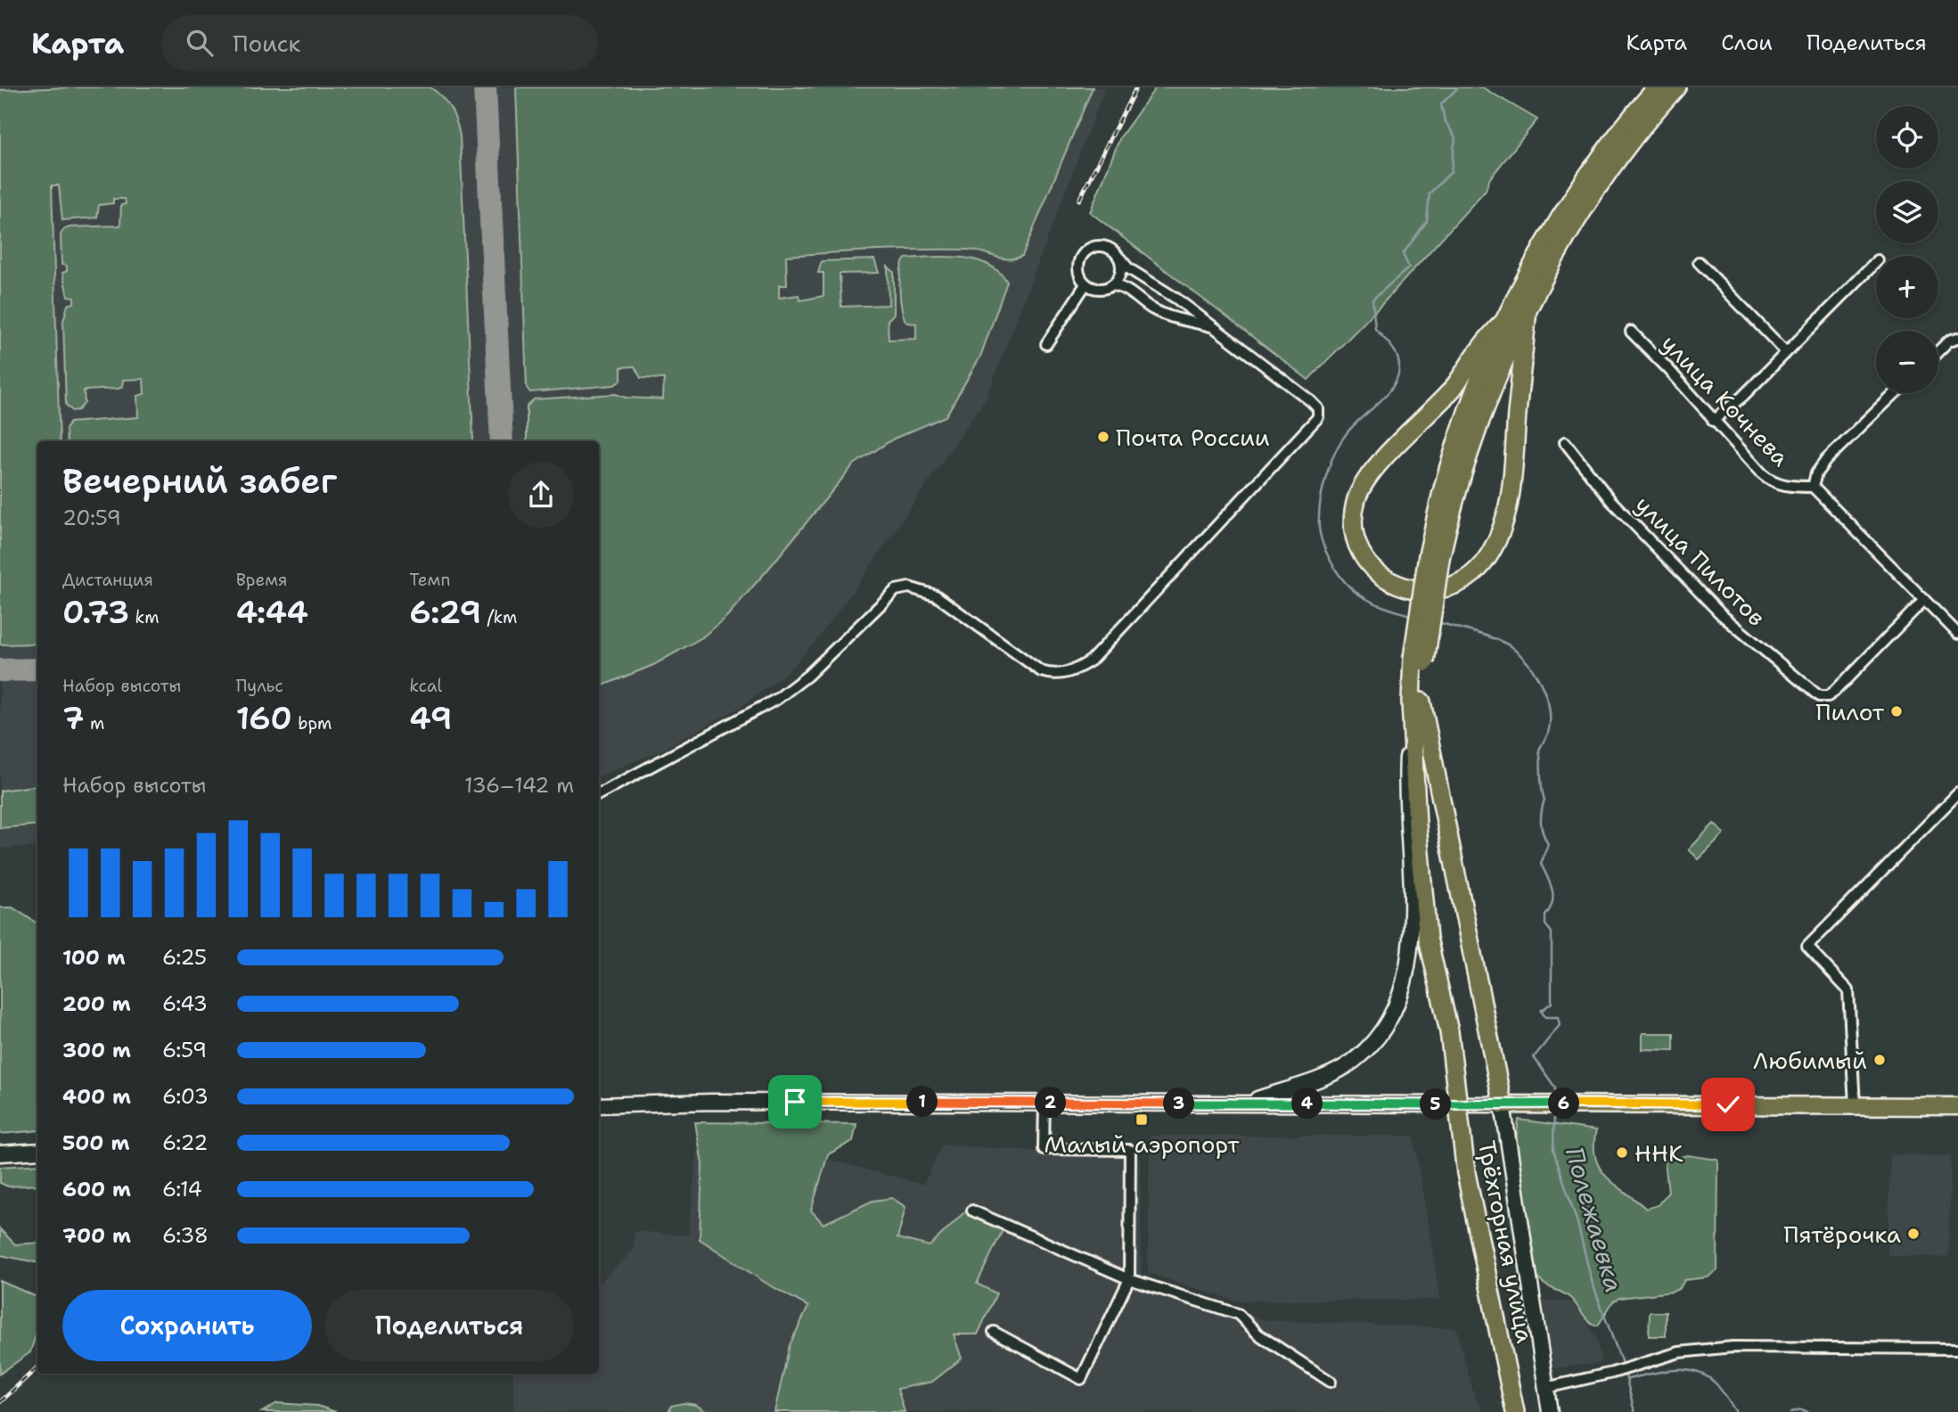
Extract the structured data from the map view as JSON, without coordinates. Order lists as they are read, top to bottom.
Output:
{
  "streets": {
    "highway": ["Трёхгорная улица"],
    "street": ["улица Кочнева", "улица Пилотов"]
  },
  "water": ["Полежаевка"],
  "places": {
    "other": [
      "Почта России",
      "Пилот",
      "Любимый",
      "ННК",
      "Пятёрочка"
    ],
    "transit": ["Малый аэропорт"]
  },
  "page": {
    "header": "Карта",
    "search": "Поиск",
    "nav": ["Карта", "Слои", "Поделиться"],
    "map_buttons": ["+", "−"],
    "heading": ["Вечерний забег", "20:59"],
    "stats": [
      ["Дистанция", "0.73 km"],
      ["Время", "4:44"],
      ["Темп", "6:29 /km"],
      ["Набор высоты", "7 m"],
      ["Пульс", "160 bpm"],
      ["kcal", "49"]
    ],
    "chart": ["Набор высоты", "136–142 m"],
    "list": [
      {
        "name": "100 m",
        "note": "6:25"
      },
      {
        "name": "200 m",
        "note": "6:43"
      },
      {
        "name": "300 m",
        "note": "6:59"
      },
      {
        "name": "400 m",
        "note": "6:03"
      },
      {
        "name": "500 m",
        "note": "6:22"
      },
      {
        "name": "600 m",
        "note": "6:14"
      },
      {
        "name": "700 m",
        "note": "6:38"
      }
    ],
    "pins": [
      "1",
      "2",
      "3",
      "4",
      "6",
      "5"
    ],
    "buttons": ["Сохранить", "Поделиться"]
  }
}
